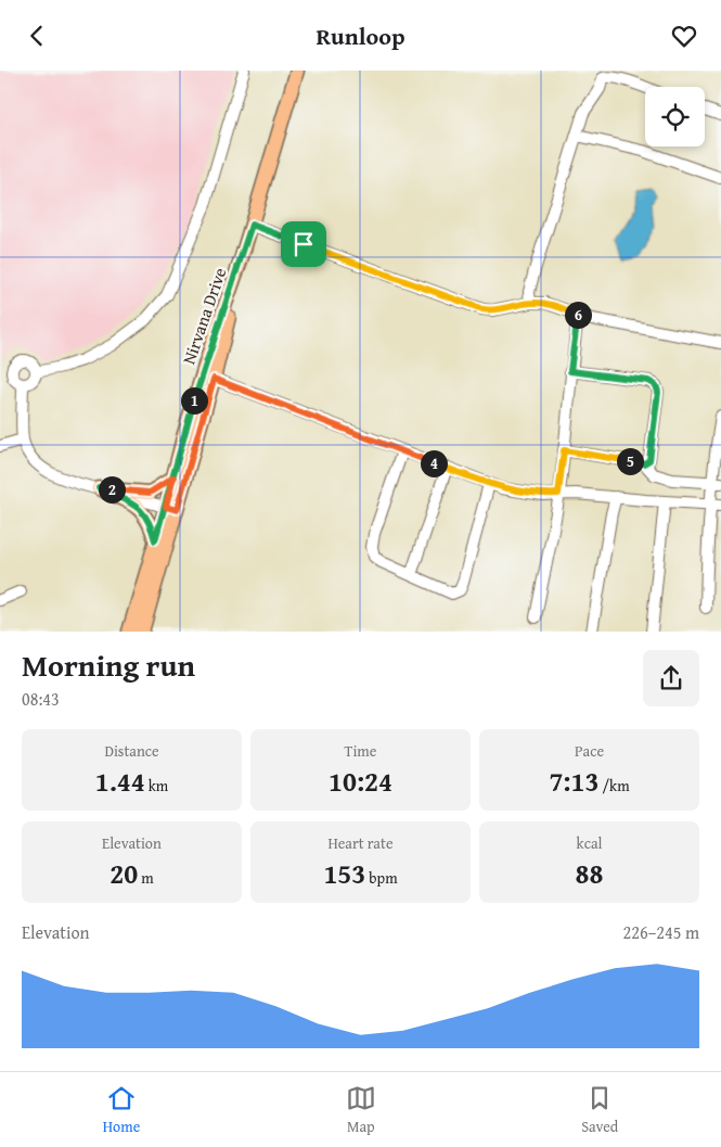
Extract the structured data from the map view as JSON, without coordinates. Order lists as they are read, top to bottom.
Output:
{
  "streets": {
    "main road": ["Nirvana Drive"]
  },
  "page": {
    "header": "Runloop",
    "pins": [
      "6",
      "1",
      "5",
      "4",
      "2"
    ],
    "heading": ["Morning run", "08:43"],
    "stats": [
      ["Distance", "1.44 km"],
      ["Time", "10:24"],
      ["Pace", "7:13 /km"],
      ["Elevation", "20 m"],
      ["Heart rate", "153 bpm"],
      ["kcal", "88"]
    ],
    "chart": ["Elevation", "226–245 m"],
    "tabs": ["Home", "Map", "Saved"]
  }
}
